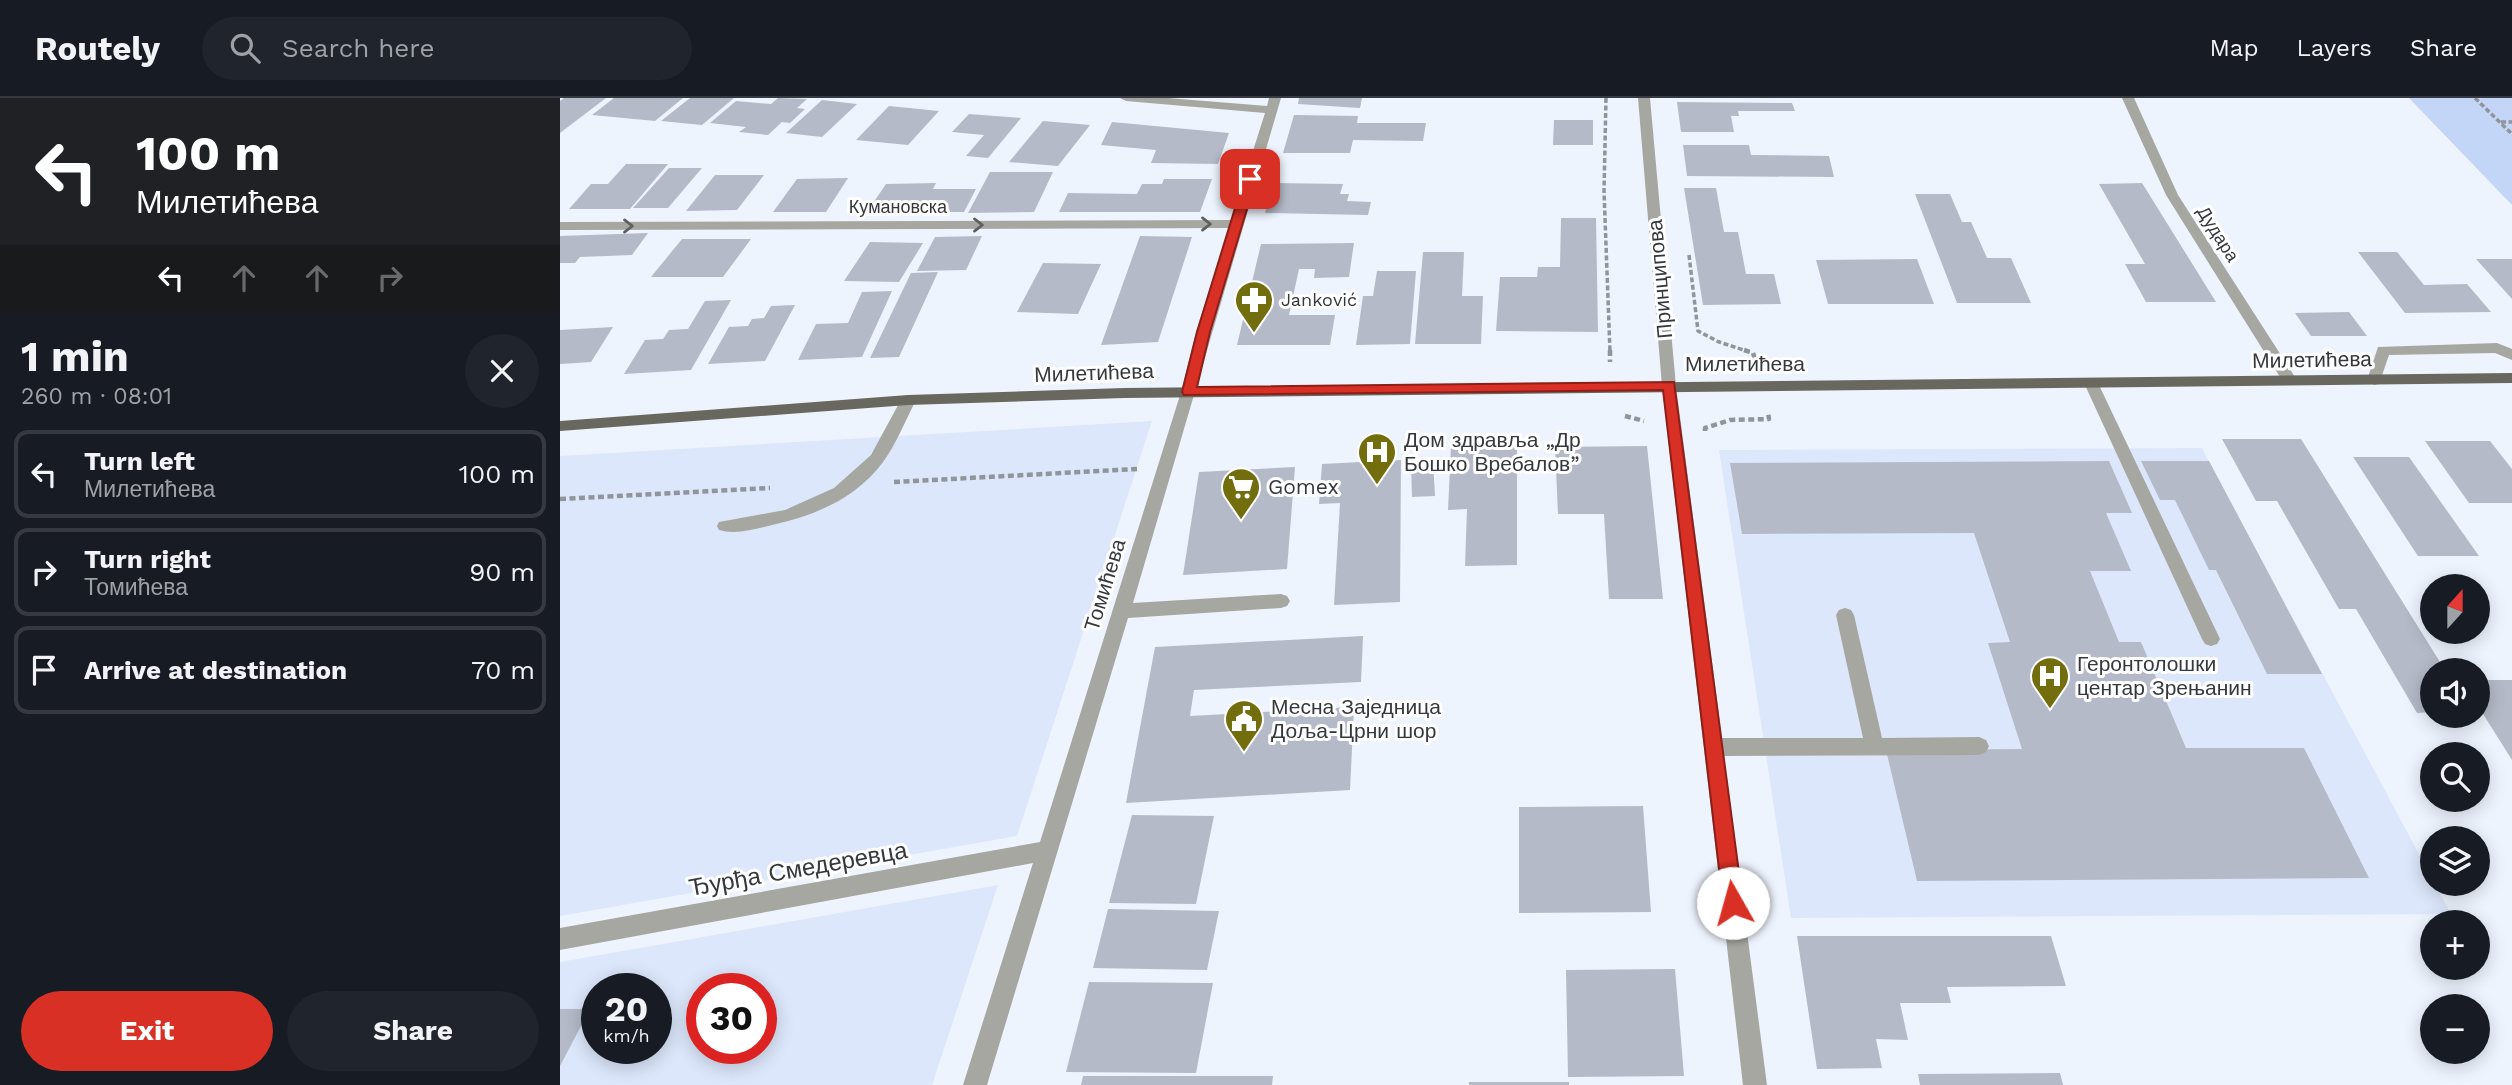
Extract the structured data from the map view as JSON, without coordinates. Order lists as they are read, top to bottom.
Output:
{
  "streets": {
    "main road": ["Милетићева"],
    "street": [
      "Кумановска",
      "Дудара",
      "Принципова",
      "Томићева",
      "Ђурђа Смедеревца"
    ]
  },
  "crossings": [
    ["Кумановска", "Томићева"],
    ["Дудара", "Милетићева"],
    ["Принципова", "Милетићева"],
    ["Милетићева", "Томићева"],
    ["Томићева", "Ђурђа Смедеревца"]
  ],
  "one_way": ["Кумановска"],
  "places": {
    "pharmacy": ["Janković"],
    "hospital": ["Дом здравља „Др Бошко Вребалов”", "Геронтолошки центар Зрењанин"],
    "supermarket": ["Gomex"],
    "public building": ["Месна Заједница Доља-Црни шор"]
  },
  "north": "top",
  "page": {
    "header": "Routely",
    "search": "Search here",
    "nav": ["Map", "Layers", "Share"],
    "turn": ["100 m", "Милетићева"],
    "heading": ["1 min", "260 m · 08:01"],
    "list": [
      {
        "name": "Turn left",
        "note": "Милетићева",
        "value": "100 m"
      },
      {
        "name": "Turn right",
        "note": "Томићева",
        "value": "90 m"
      },
      {
        "name": "Arrive at destination",
        "value": "70 m"
      }
    ],
    "map_buttons": ["+", "−"],
    "speed": "20 km/h",
    "limit": "30",
    "buttons": ["Exit", "Share"]
  }
}
